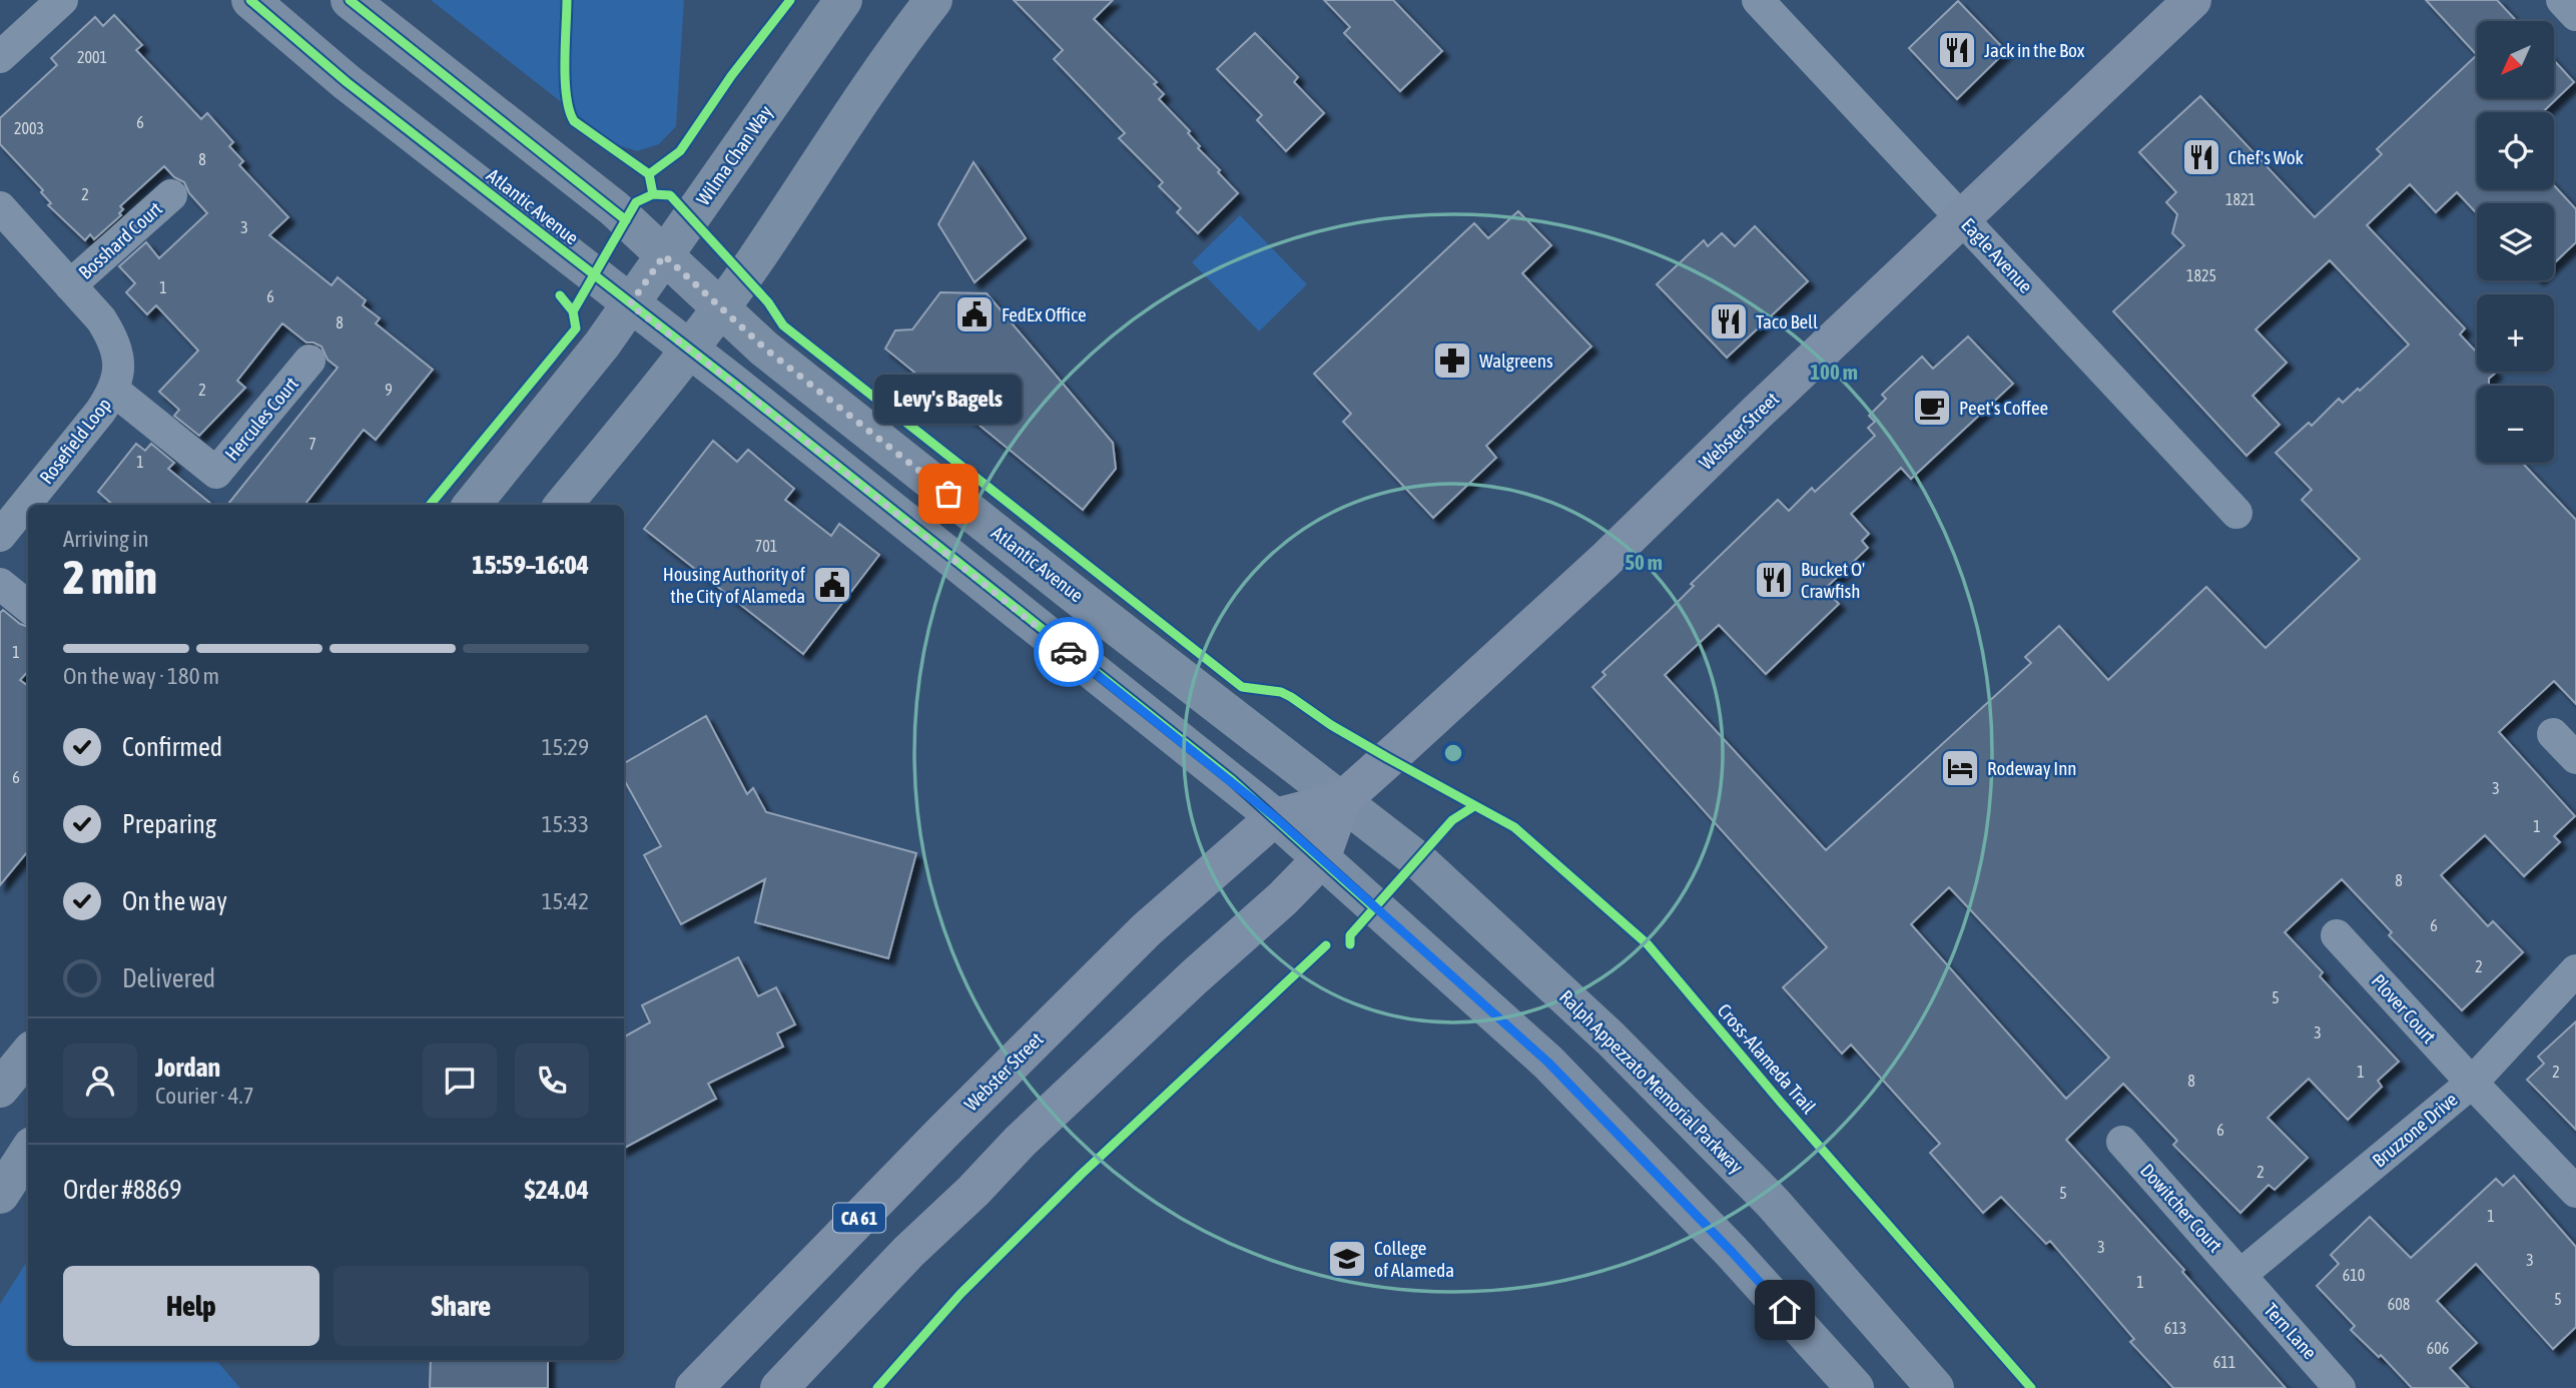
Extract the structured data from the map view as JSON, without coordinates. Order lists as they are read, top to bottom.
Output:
{
  "streets": {
    "main road": ["Webster Street", "CA 61"],
    "street": [
      "Wilma Chan Way",
      "Atlantic Avenue",
      "Bosshard Court",
      "Eagle Avenue",
      "Hercules Court",
      "Rosefield Loop",
      "Plover Court",
      "Ralph Appezzato Memorial Parkway",
      "Bruzzone Drive",
      "Dowitcher Court",
      "Tern Lane"
    ],
    "cycle path": ["Cross-Alameda Trail"]
  },
  "crossings": [
    ["Wilma Chan Way", "Atlantic Avenue"],
    ["Atlantic Avenue", "Webster Street"],
    ["Atlantic Avenue", "Ralph Appezzato Memorial Parkway"],
    ["Bosshard Court", "Rosefield Loop"],
    ["Eagle Avenue", "Webster Street"],
    ["Hercules Court", "Rosefield Loop"],
    ["Webster Street", "Ralph Appezzato Memorial Parkway"],
    ["Plover Court", "Bruzzone Drive"],
    ["Bruzzone Drive", "Dowitcher Court"],
    ["Bruzzone Drive", "Tern Lane"],
    ["Dowitcher Court", "Tern Lane"]
  ],
  "places": {
    "restaurant": [
      "Jack in the Box",
      "Chef's Wok",
      "Taco Bell",
      "Bucket O' Crawfish"
    ],
    "public building": ["FedEx Office", "Housing Authority of the City of Alameda"],
    "pharmacy": ["Walgreens"],
    "cafe": ["Peet's Coffee"],
    "other": ["Levy's Bagels"],
    "hotel": ["Rodeway Inn"],
    "school or university": ["College of Alameda"]
  },
  "house_numbers": [
    "2001",
    "6",
    "2003",
    "8",
    "2",
    "1821",
    "3",
    "1825",
    "1",
    "6",
    "8",
    "2",
    "9",
    "7",
    "1",
    "701",
    "1",
    "6",
    "3",
    "1",
    "8",
    "6",
    "2",
    "5",
    "3",
    "1",
    "2",
    "8",
    "6",
    "2",
    "5",
    "1",
    "3",
    "3",
    "610",
    "1",
    "5",
    "608",
    "613",
    "606",
    "611"
  ],
  "north": "bottom left",
  "page": {
    "map_buttons": ["+", "−"],
    "bubble": "Levy's Bagels",
    "heading": ["2 min", "Arriving in", "15:59–16:04"],
    "panel": [
      "Jordan",
      "Courier · 4.7",
      "Order #8869",
      "$24.04"
    ],
    "bar": "On the way · 180 m",
    "list": [
      ["Confirmed", "15:29"],
      ["Preparing", "15:33"],
      ["On the way", "15:42"],
      "Delivered"
    ],
    "buttons": ["Help", "Share"]
  },
  "rings": ["100 m", "50 m"]
}
